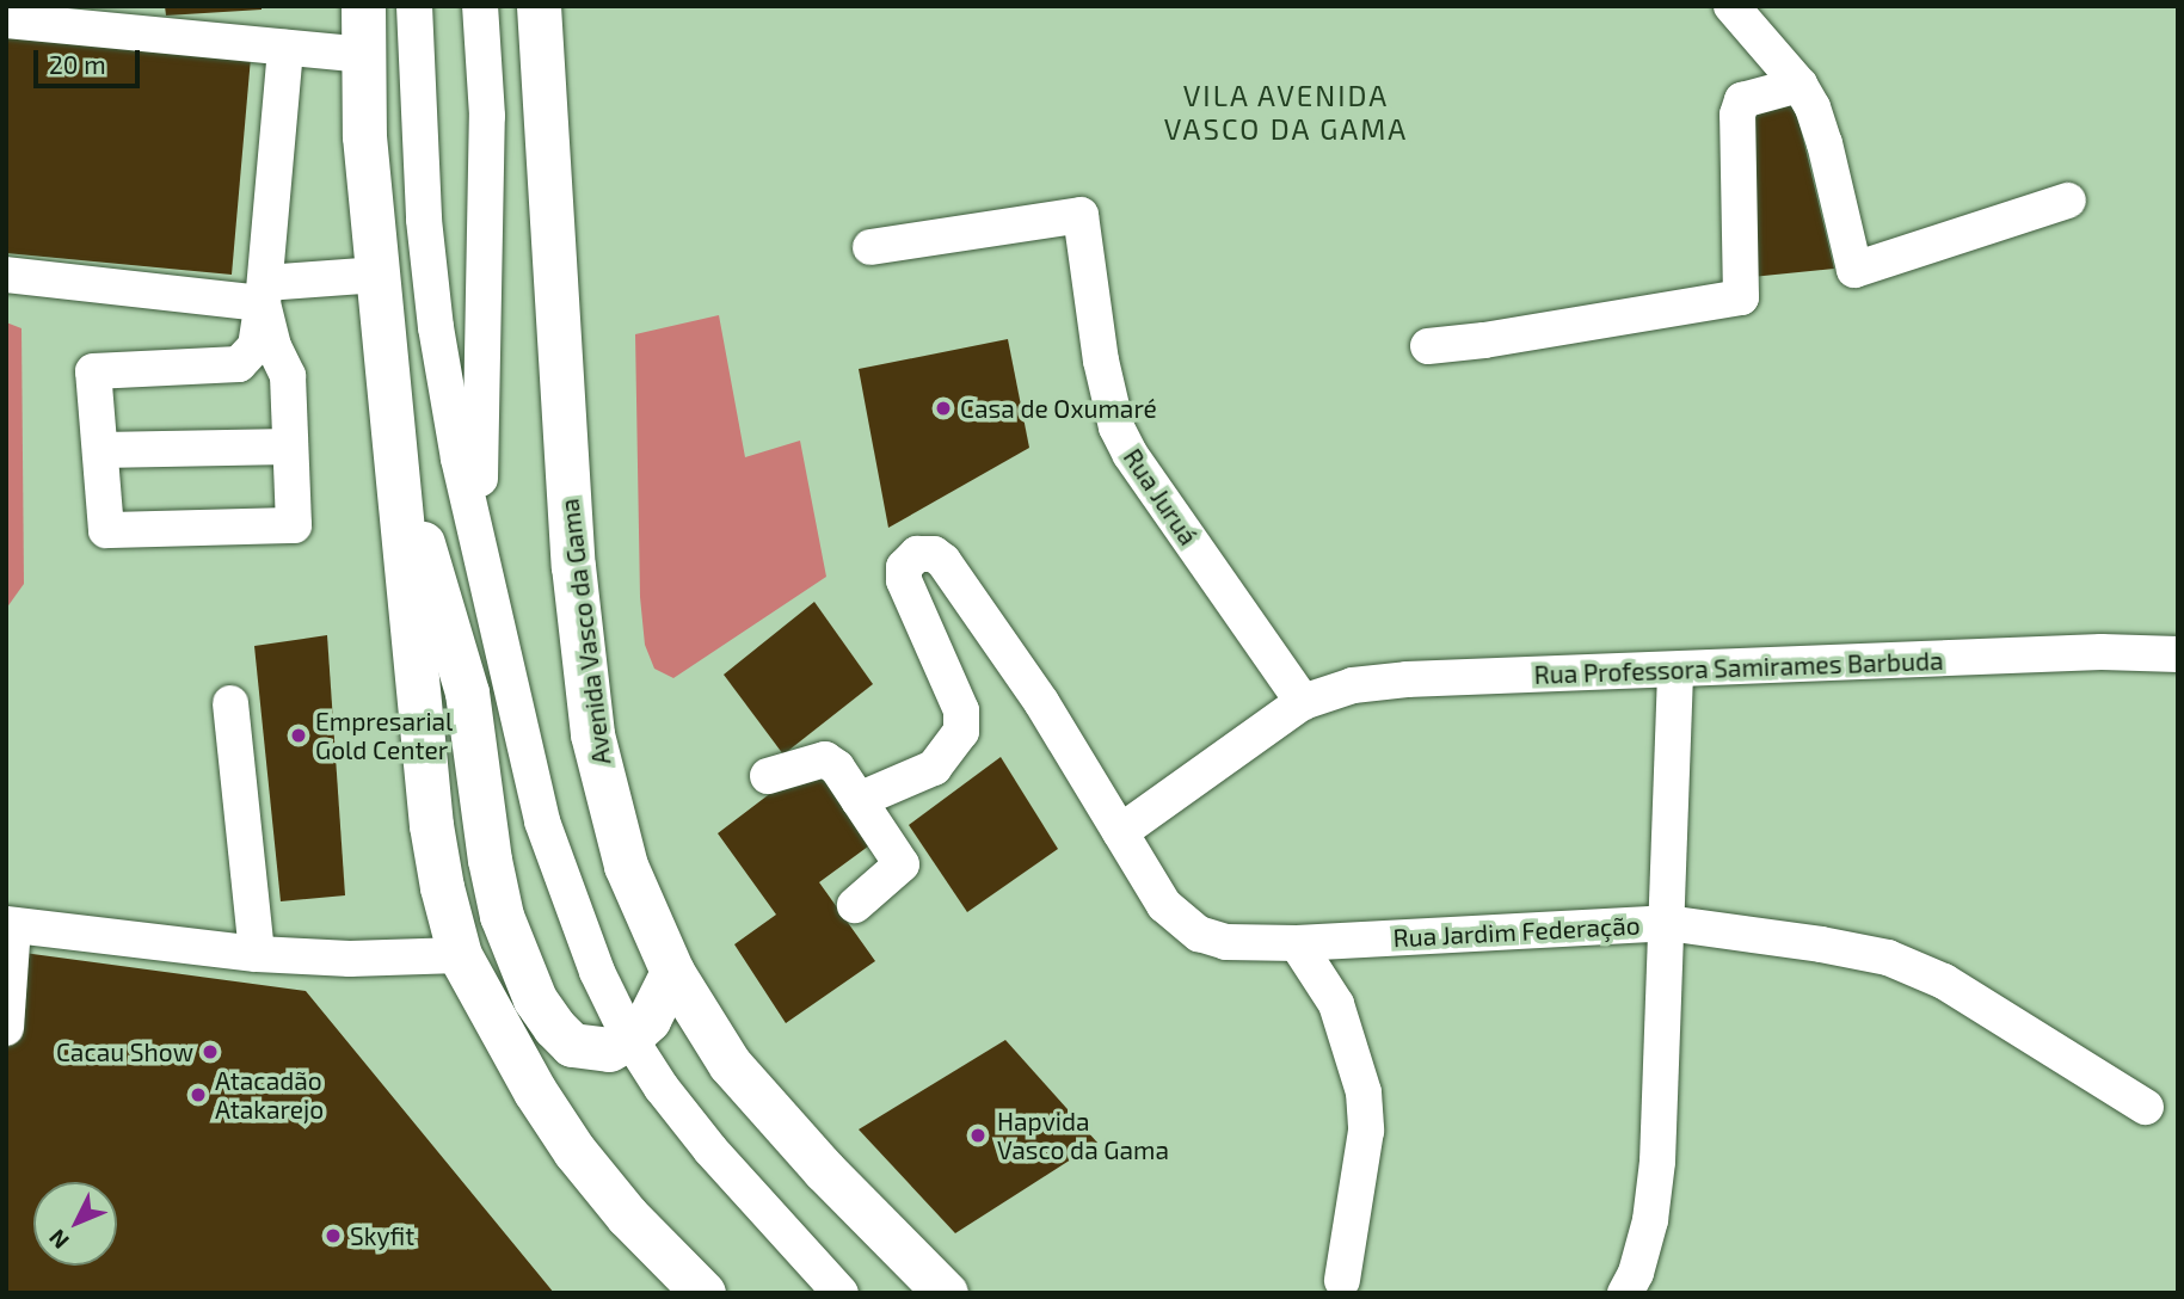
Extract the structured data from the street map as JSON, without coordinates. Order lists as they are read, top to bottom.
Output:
{
  "streets": {
    "main road": ["Avenida Vasco da Gama"],
    "street": ["Rua Juruá", "Rua Professora Samirames Barbuda", "Rua Jardim Federação"]
  },
  "crossings": [
    ["Rua Juruá", "Rua Professora Samirames Barbuda"]
  ],
  "districts": ["VILA AVENIDA VASCO DA GAMA"],
  "places": [
    "Casa de Oxumaré",
    "Empresarial Gold Center",
    "Cacau Show",
    "Atacadão Atakarejo",
    "Hapvida Vasco da Gama",
    "Skyfit"
  ],
  "scale_bar": "20 m",
  "north": "bottom left"
}
